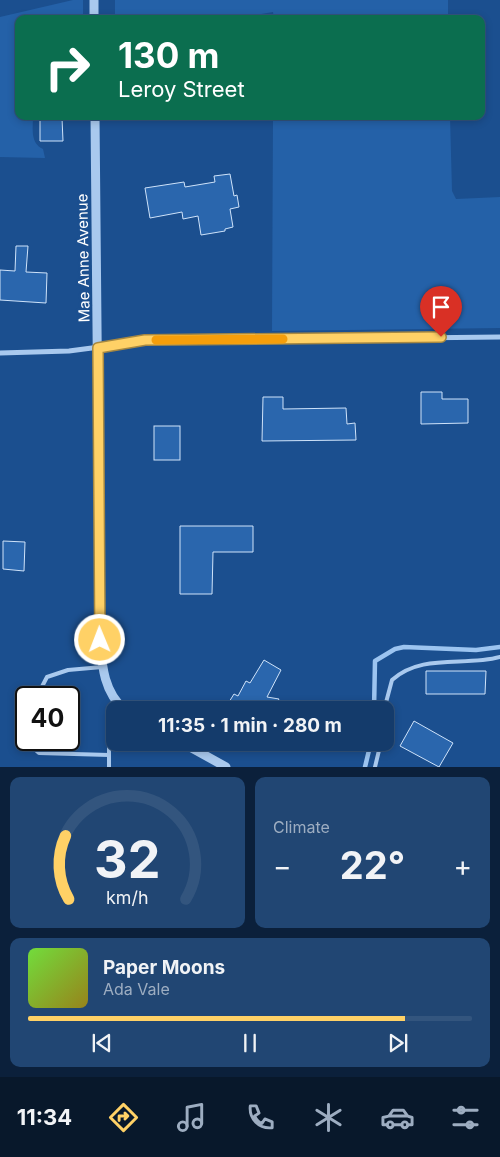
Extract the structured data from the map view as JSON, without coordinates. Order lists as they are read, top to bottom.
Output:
{
  "streets": {
    "street": ["Mae Anne Avenue"]
  },
  "page": {
    "turn": ["130 m", "Leroy Street"],
    "limit": "40",
    "trip": "11:35 · 1 min · 280 m",
    "tile": "Climate",
    "heat": ["−", "22°", "+"],
    "song": ["Paper Moons", "Ada Vale"],
    "tabs": "11:34",
    "gauge": ["32", "km/h"]
  }
}
